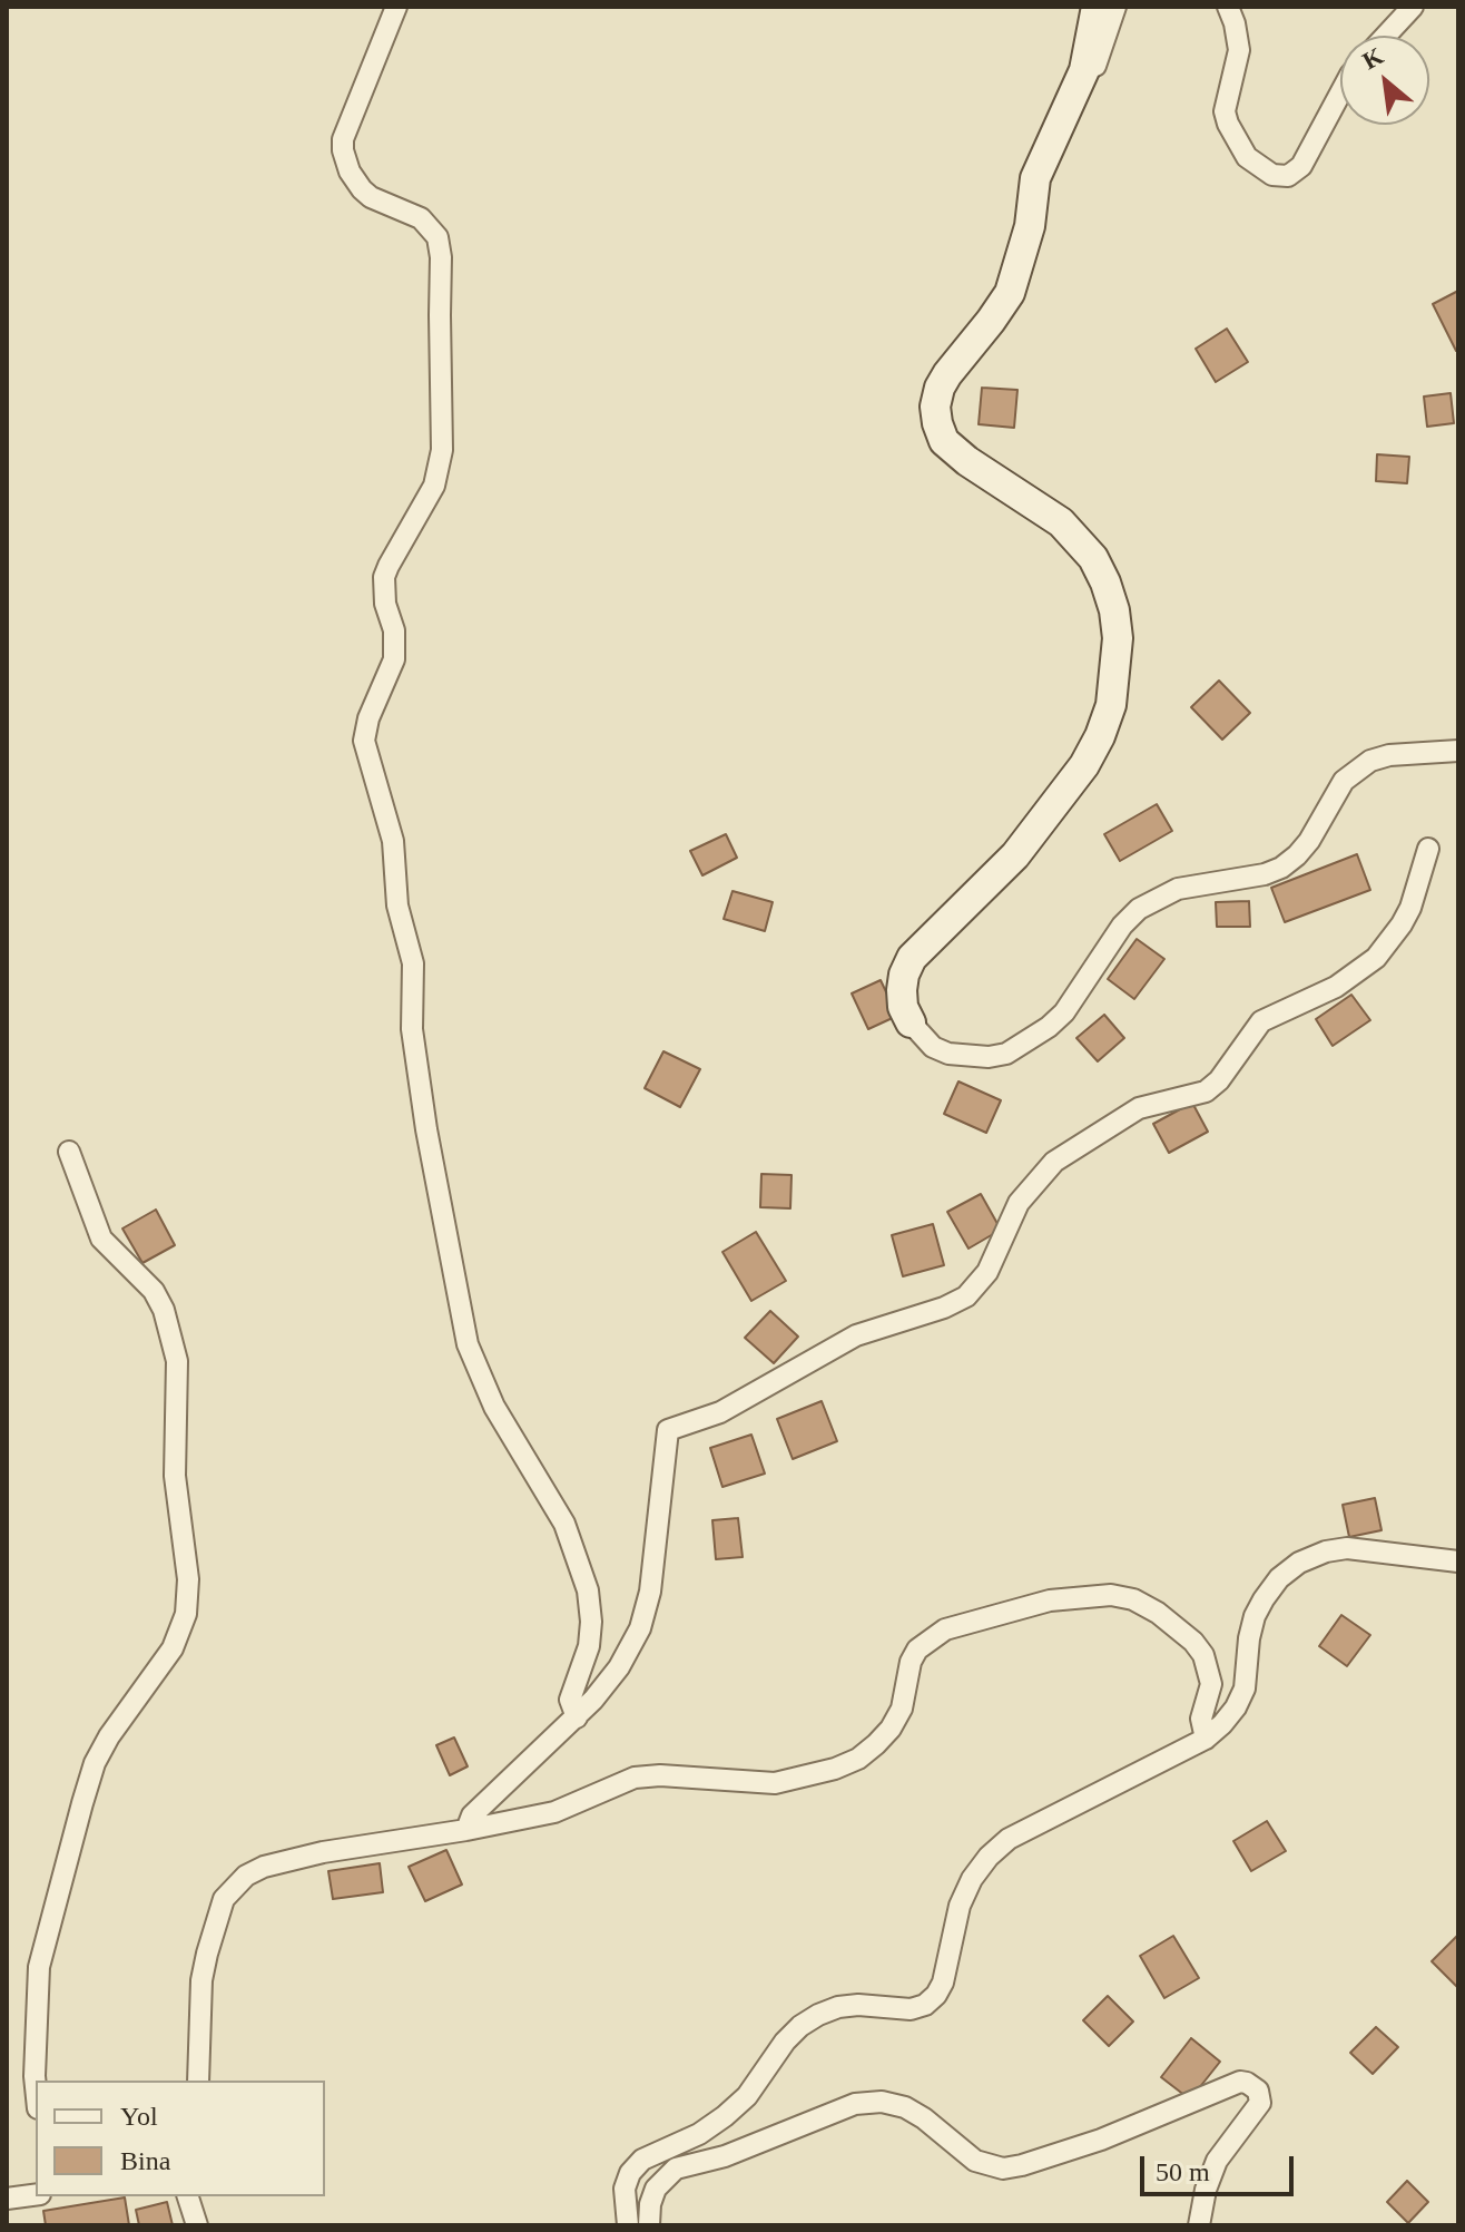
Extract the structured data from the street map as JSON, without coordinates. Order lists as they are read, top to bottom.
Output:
{
  "legend": ["Yol", "Bina"],
  "scale_bar": "50 m",
  "north": "top left"
}
